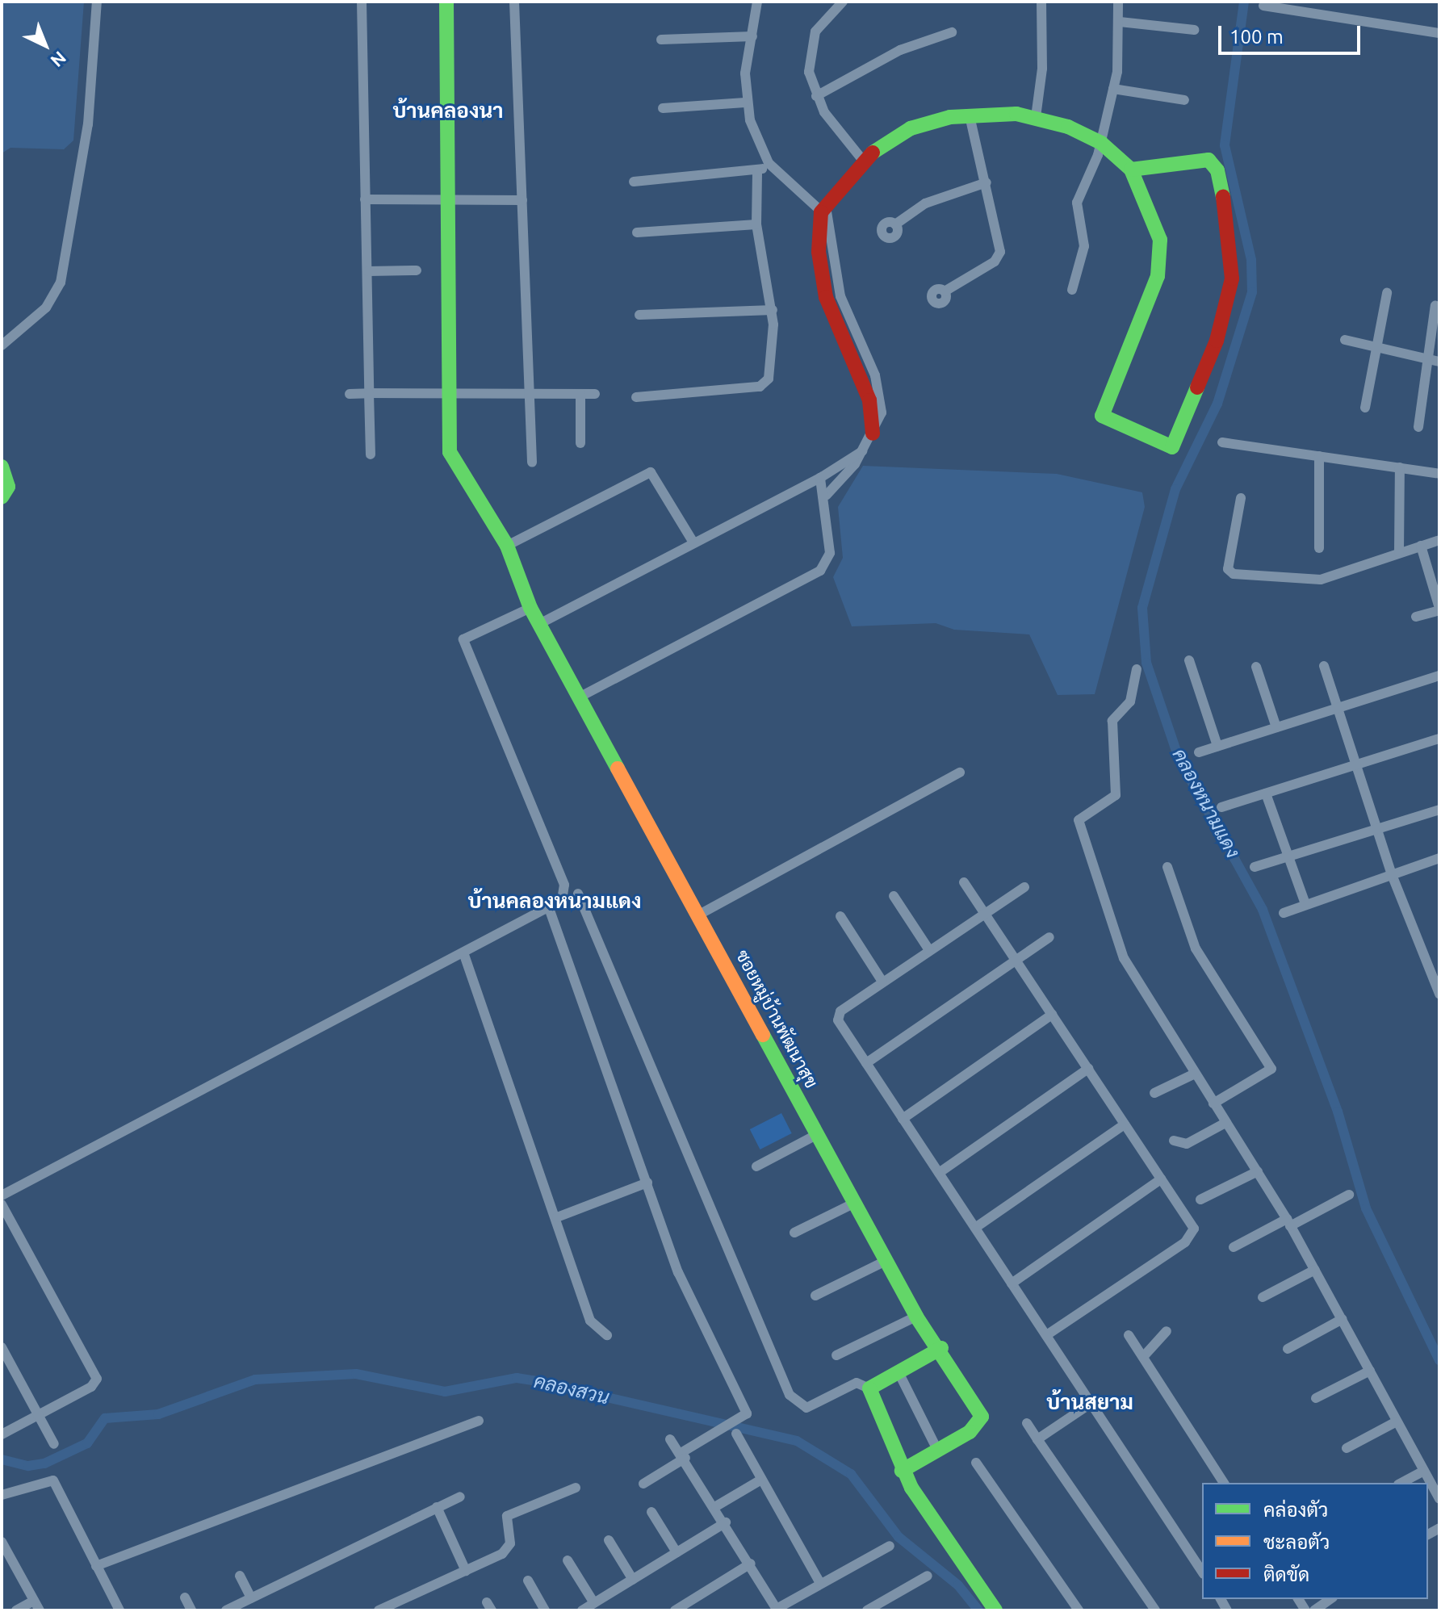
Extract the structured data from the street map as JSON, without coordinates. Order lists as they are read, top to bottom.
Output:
{
  "streets": {
    "street": ["ซอยหมู่บ้านพัฒนาสุข"]
  },
  "districts": ["บ้านคลองนา", "บ้านคลองหนามแดง", "บ้านสยาม"],
  "water": ["คลองหนามแดง", "คลองสวน"],
  "legend": ["คล่องตัว", "ชะลอตัว", "ติดขัด"],
  "scale_bar": "100 m",
  "north": "bottom right"
}
